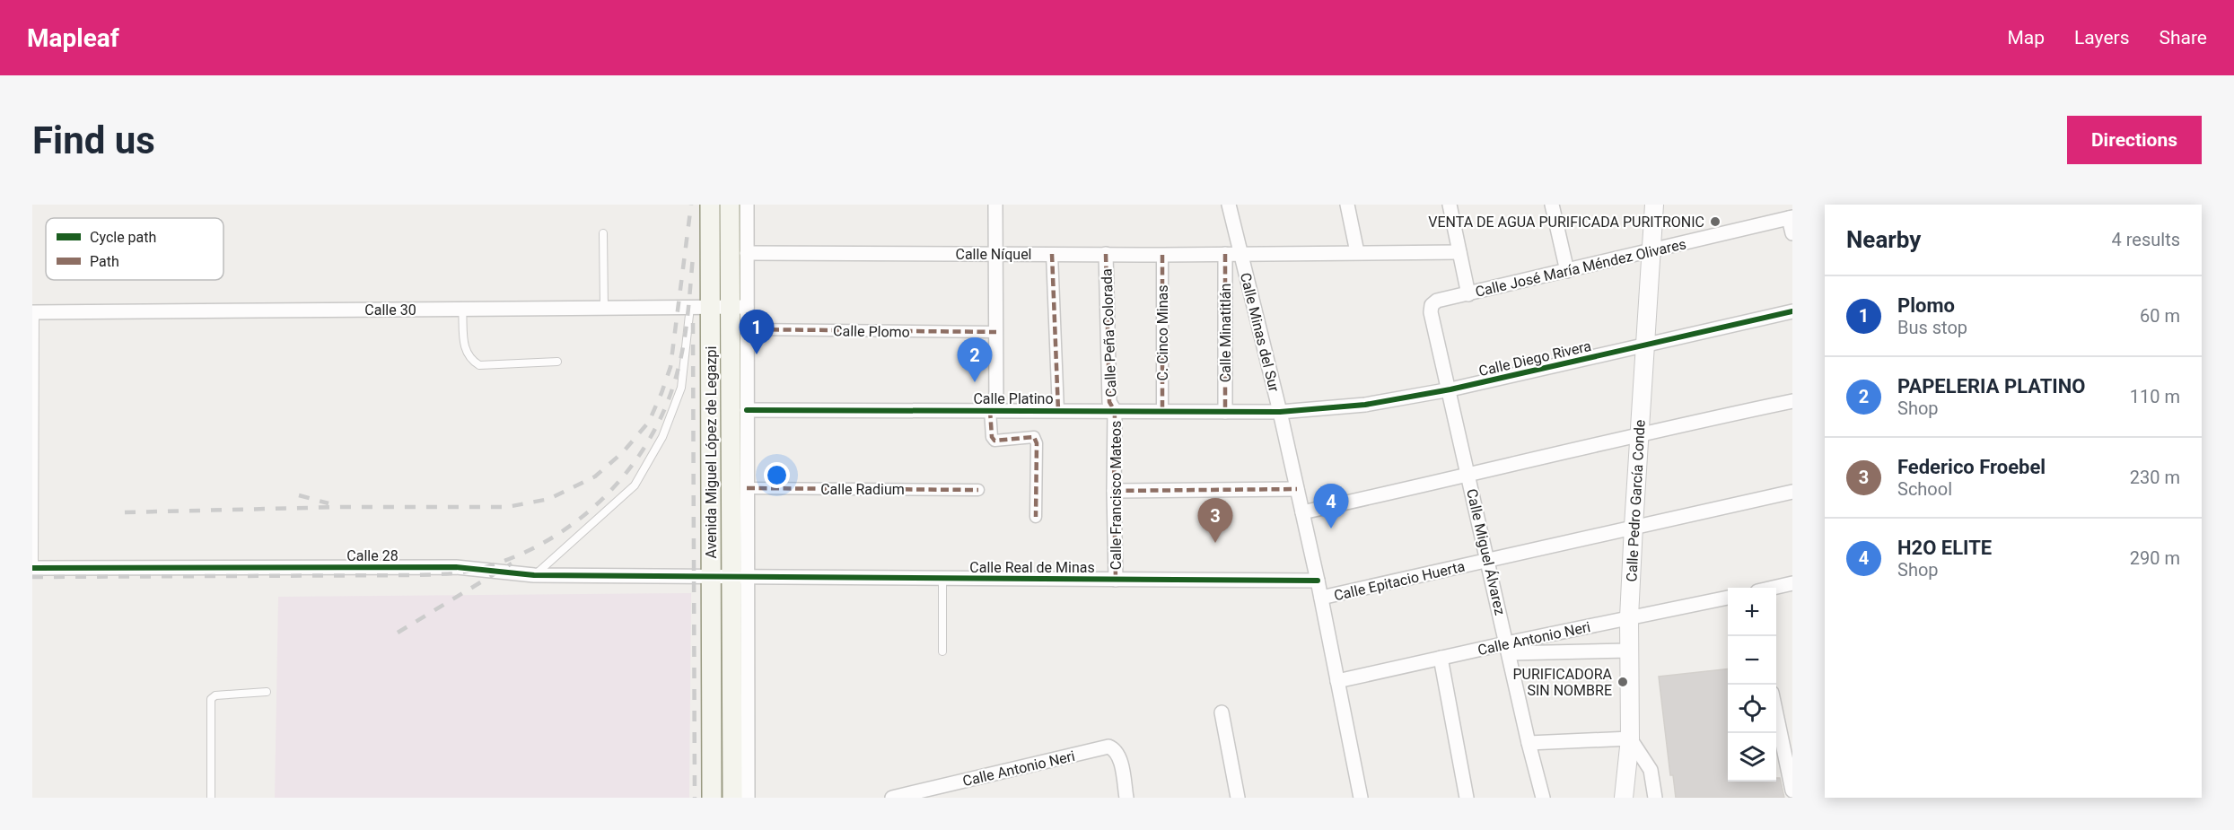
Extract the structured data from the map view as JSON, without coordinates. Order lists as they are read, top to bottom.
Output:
{
  "streets": {
    "main road": ["Avenida Miguel López de Legazpi"],
    "street": [
      "Calle Níquel",
      "Calle José María Méndez Olivares",
      "Calle 30",
      "Calle Plomo",
      "Calle Minas del Sur",
      "Calle Peña Colorada",
      "C. Cinco Minas",
      "Calle Minatitlán",
      "Calle Diego Rivera",
      "Calle Platino",
      "Calle Radium",
      "Calle Francisco Mateos",
      "Calle Pedro García Conde",
      "Calle Miguel Álvarez",
      "Calle 28",
      "Calle Real de Minas",
      "Calle Epitacio Huerta",
      "Calle Antonio Neri"
    ]
  },
  "crossings": [
    ["Calle Níquel", "Calle Minas del Sur"],
    ["Calle Níquel", "Calle Peña Colorada"],
    ["Calle Níquel", "C. Cinco Minas"],
    ["Calle Níquel", "Calle Minatitlán"],
    ["Calle Níquel", "Avenida Miguel López de Legazpi"],
    ["Calle José María Méndez Olivares", "Calle Pedro García Conde"],
    ["Calle José María Méndez Olivares", "Calle Miguel Álvarez"],
    ["Calle 30", "Avenida Miguel López de Legazpi"],
    ["Calle 30", "Calle 28"],
    ["Calle Plomo", "Avenida Miguel López de Legazpi"],
    ["Calle Minas del Sur", "Calle Diego Rivera"],
    ["Calle Minas del Sur", "Calle Platino"],
    ["Calle Minas del Sur", "Calle Real de Minas"],
    ["Calle Minas del Sur", "Calle Epitacio Huerta"],
    ["Calle Minas del Sur", "Calle Antonio Neri"],
    ["Calle Peña Colorada", "Calle Platino"],
    ["Calle Peña Colorada", "Calle Francisco Mateos"],
    ["C. Cinco Minas", "Calle Platino"],
    ["Calle Minatitlán", "Calle Platino"],
    ["Calle Diego Rivera", "Calle Platino"],
    ["Calle Diego Rivera", "Calle Pedro García Conde"],
    ["Calle Diego Rivera", "Calle Miguel Álvarez"],
    ["Calle Platino", "Avenida Miguel López de Legazpi"],
    ["Calle Platino", "Calle Francisco Mateos"],
    ["Avenida Miguel López de Legazpi", "Calle Radium"],
    ["Avenida Miguel López de Legazpi", "Calle 28"],
    ["Avenida Miguel López de Legazpi", "Calle Real de Minas"],
    ["Calle Francisco Mateos", "Calle Real de Minas"],
    ["Calle Pedro García Conde", "Calle Epitacio Huerta"],
    ["Calle Pedro García Conde", "Calle Antonio Neri"],
    ["Calle Miguel Álvarez", "Calle Epitacio Huerta"],
    ["Calle Miguel Álvarez", "Calle Antonio Neri"],
    ["Calle 28", "Calle Real de Minas"]
  ],
  "places": ["VENTA DE AGUA PURIFICADA PURITRONIC", "PURIFICADORA SIN NOMBRE"],
  "legend": ["Cycle path", "Path"],
  "page": {
    "header": "Mapleaf",
    "nav": ["Map", "Layers", "Share"],
    "buttons": "Directions",
    "title": "Find us",
    "heading": ["Nearby", "4 results"],
    "list": [
      {
        "mark": "1",
        "name": "Plomo",
        "note": "Bus stop",
        "value": "60 m"
      },
      {
        "mark": "2",
        "name": "PAPELERIA PLATINO",
        "note": "Shop",
        "value": "110 m"
      },
      {
        "mark": "3",
        "name": "Federico Froebel",
        "note": "School",
        "value": "230 m"
      },
      {
        "mark": "4",
        "name": "H2O ELITE",
        "note": "Shop",
        "value": "290 m"
      }
    ],
    "pins": [
      "1",
      "2",
      "4",
      "3"
    ],
    "map_buttons": ["+", "−"]
  }
}
